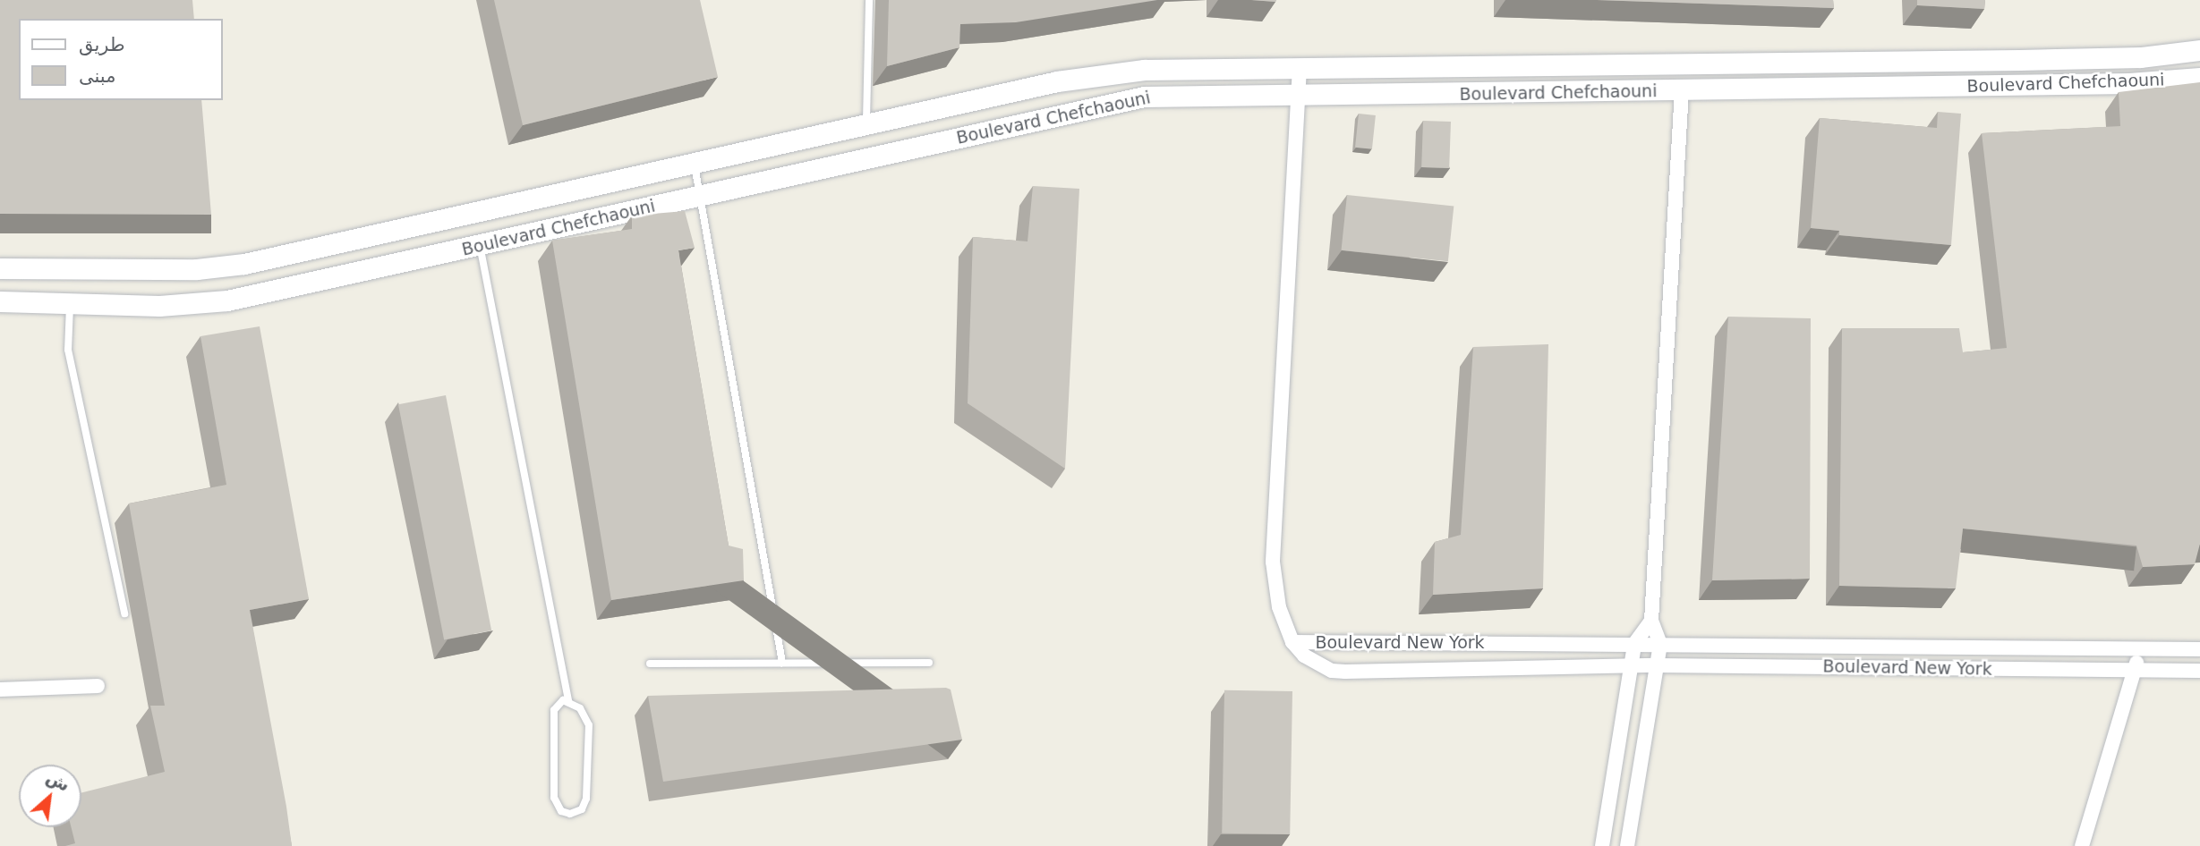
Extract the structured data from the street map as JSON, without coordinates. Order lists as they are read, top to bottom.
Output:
{
  "streets": {
    "street": ["Boulevard Chefchaouni", "Boulevard New York"]
  },
  "legend": ["طريق", "مبنى"],
  "north": "top right"
}
